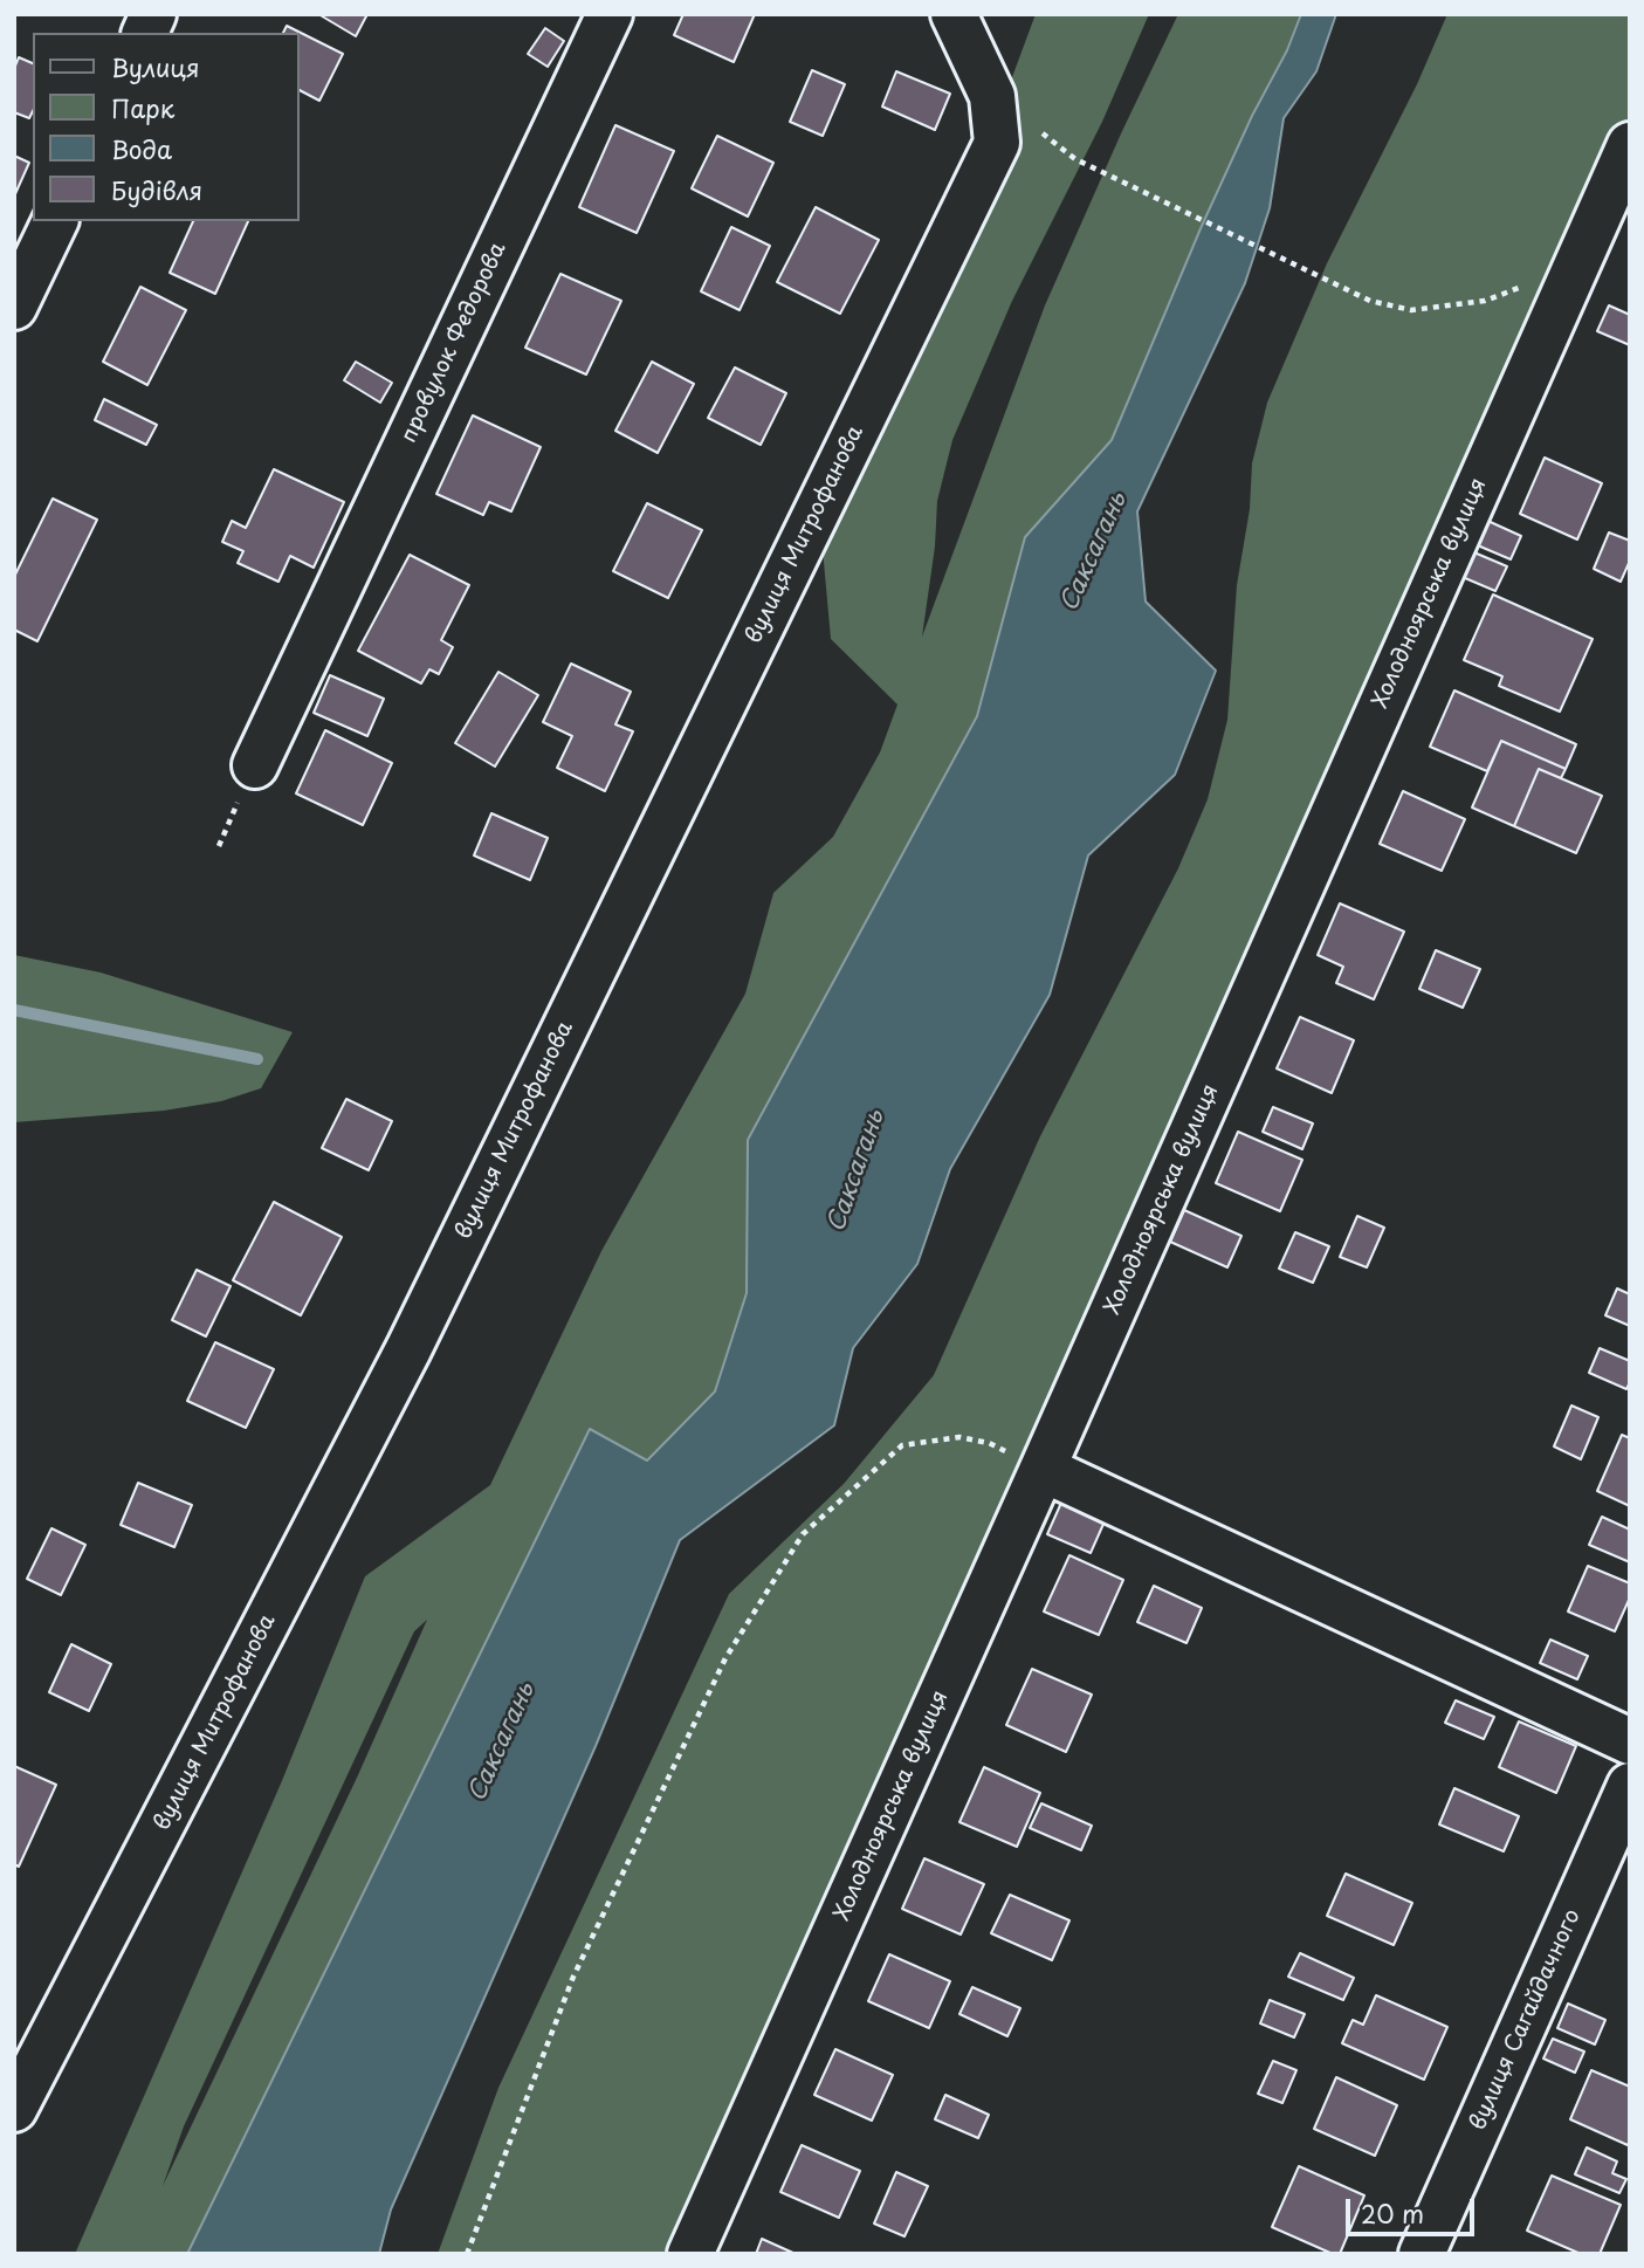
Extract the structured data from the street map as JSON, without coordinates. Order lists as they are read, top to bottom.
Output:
{
  "streets": {
    "street": [
      "провулок Федорова",
      "вулиця Митрофанова",
      "Холодноярська вулиця",
      "вулиця Сагайдачного"
    ]
  },
  "water": ["Саксагань"],
  "legend": [
    "Вулиця",
    "Парк",
    "Вода",
    "Будівля"
  ],
  "scale_bar": "20 m"
}
